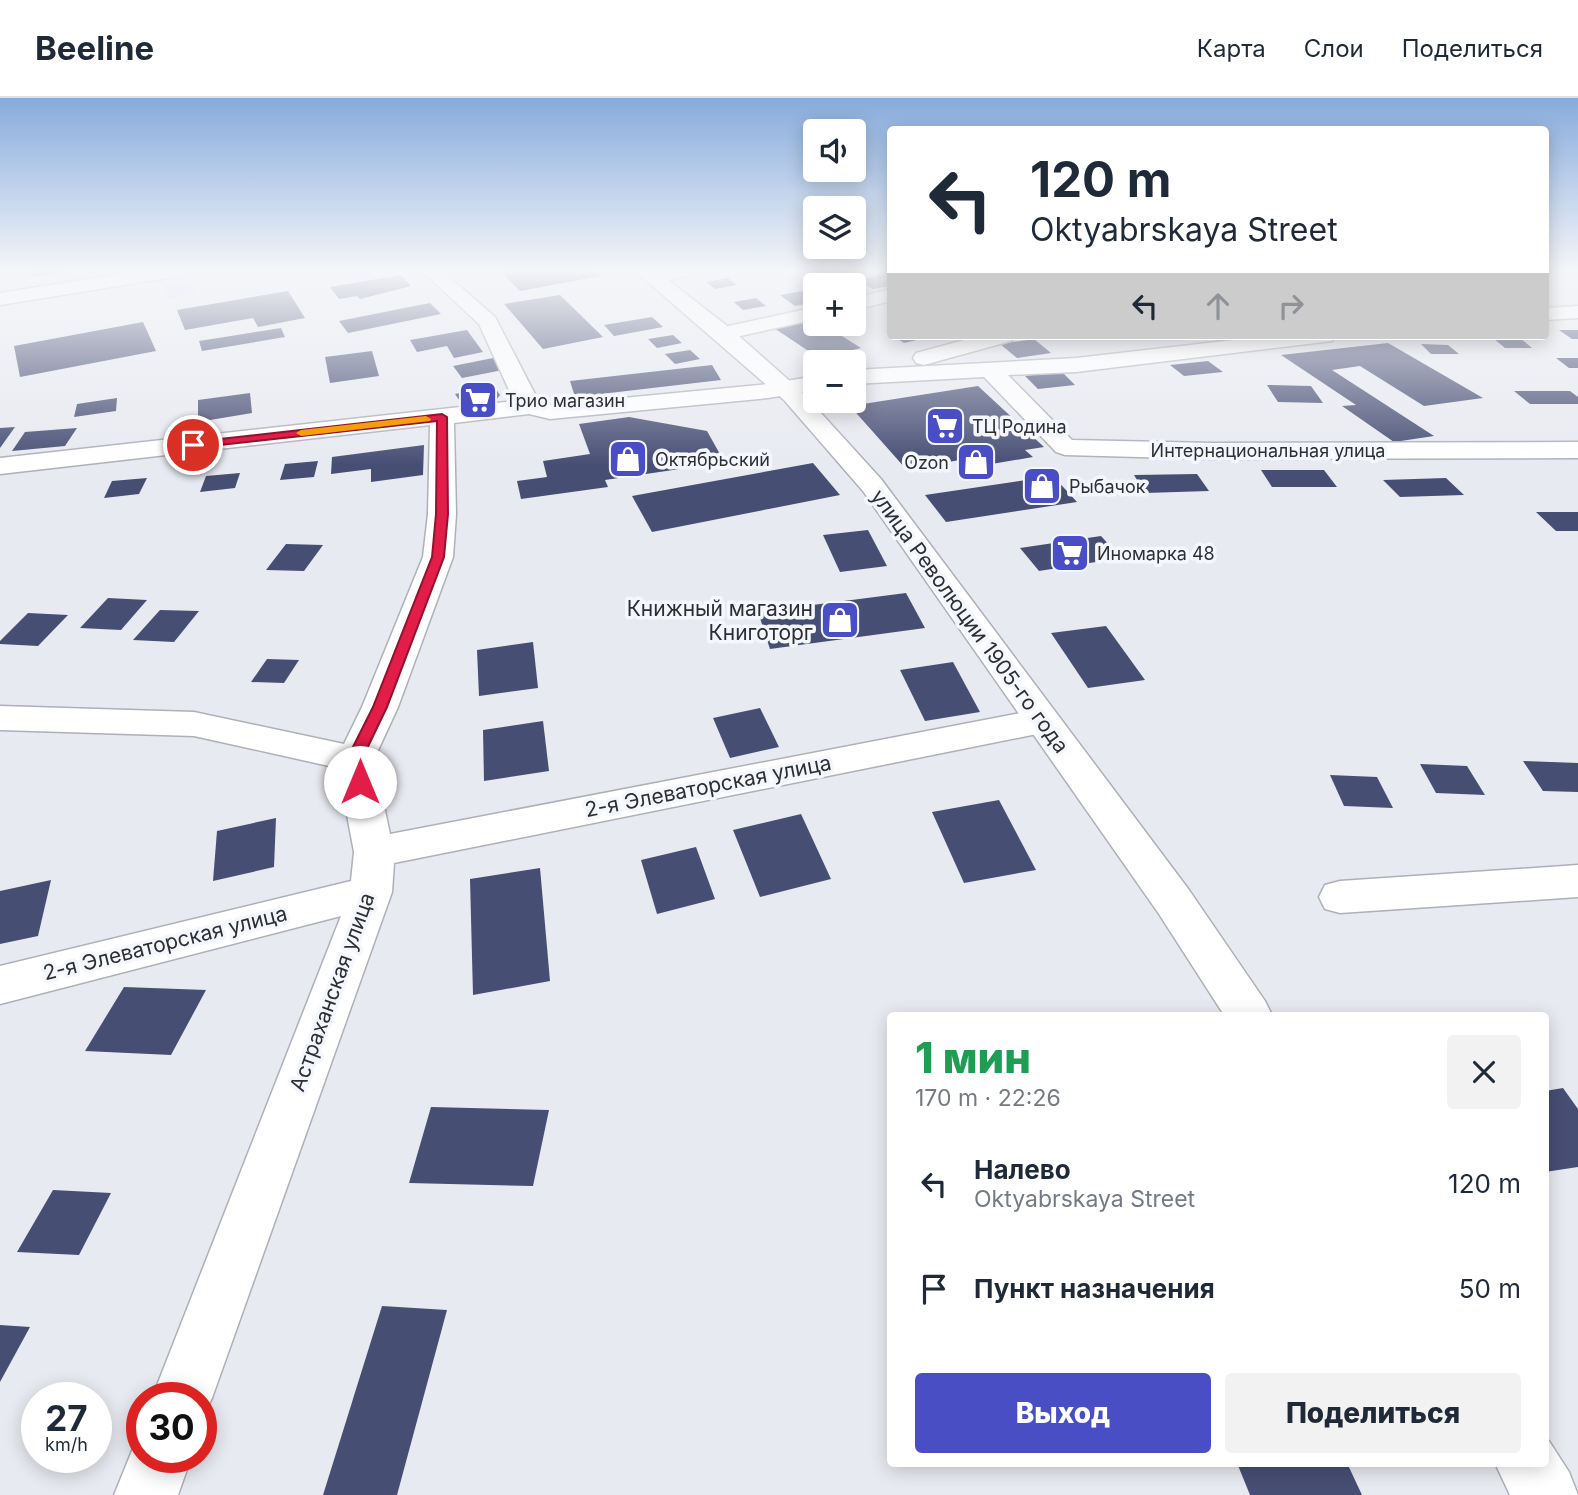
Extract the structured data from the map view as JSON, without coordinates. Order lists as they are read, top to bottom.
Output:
{
  "streets": {
    "street": [
      "Интернациональная улица",
      "улица Революции 1905-го года",
      "2-я Элеваторская улица",
      "Астраханская улица"
    ]
  },
  "crossings": [
    ["улица Революции 1905-го года", "2-я Элеваторская улица"],
    ["2-я Элеваторская улица", "Астраханская улица"]
  ],
  "places": {
    "supermarket": ["Трио магазин", "ТЦ Родина", "Иномарка 48"],
    "shop": [
      "Октябрьский",
      "Ozon",
      "Рыбачок",
      "Книжный магазин Книготорг"
    ]
  },
  "page": {
    "header": "Beeline",
    "nav": ["Карта", "Слои", "Поделиться"],
    "map_buttons": ["+", "−"],
    "turn": ["120 m", "Oktyabrskaya Street"],
    "heading": ["1 мин", "170 m · 22:26"],
    "list": [
      {
        "name": "Налево",
        "note": "Oktyabrskaya Street",
        "value": "120 m"
      },
      {
        "name": "Пункт назначения",
        "value": "50 m"
      }
    ],
    "buttons": ["Выход", "Поделиться"],
    "speed": "27 km/h",
    "limit": "30"
  }
}
